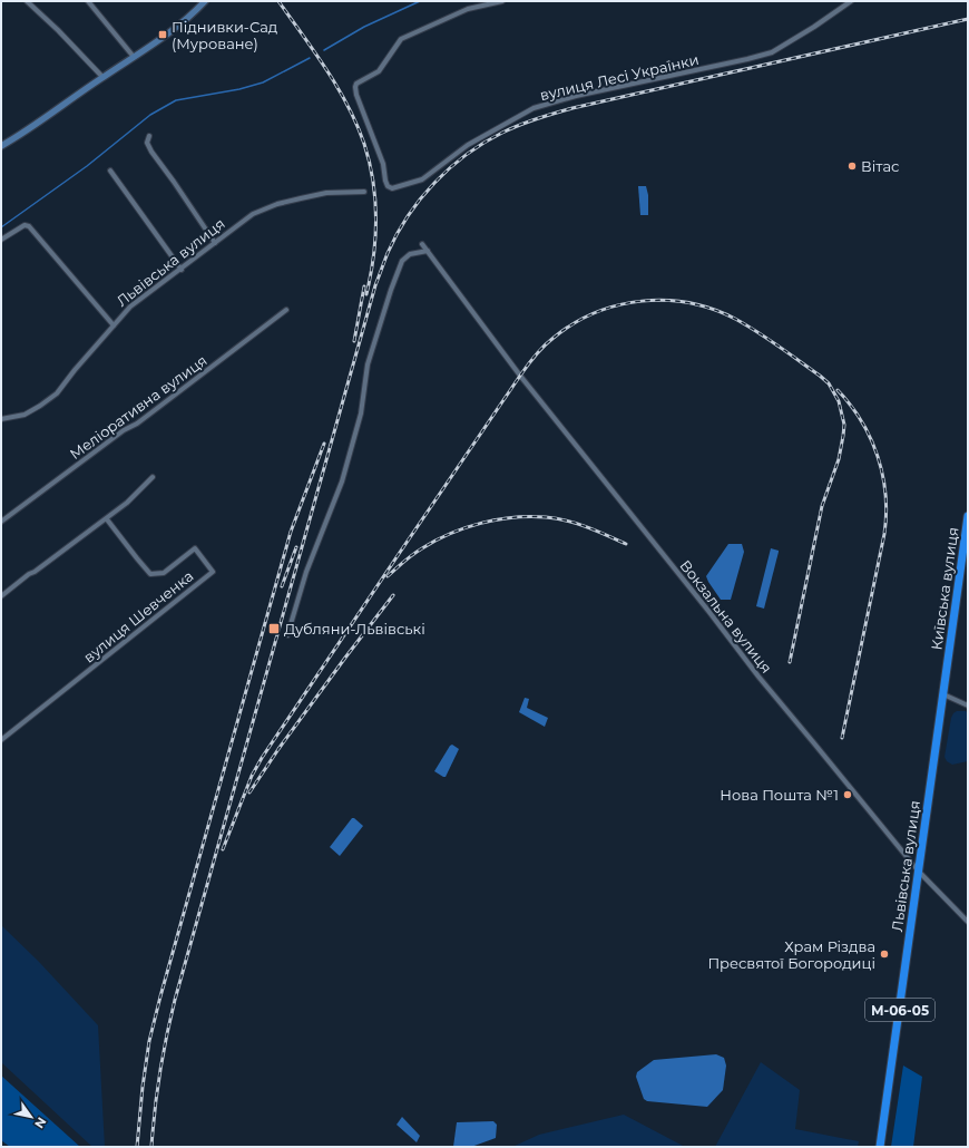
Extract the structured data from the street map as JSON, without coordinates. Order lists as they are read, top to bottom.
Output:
{
  "streets": {
    "highway": ["Львівська вулиця", "Київська вулиця", "М-06-05"],
    "street": [
      "вулиця Лесі Українки",
      "Меліоративна вулиця",
      "вулиця Шевченка",
      "Вокзальна вулиця"
    ]
  },
  "crossings": [
    ["Львівська вулиця", "Київська вулиця"],
    ["Львівська вулиця", "Вокзальна вулиця"]
  ],
  "places": {
    "transit": ["Піднивки-Сад (Муроване)", "Дубляни-Львівські"],
    "other": ["Вітас", "Нова Пошта №1", "Храм Різдва Пресвятої Богородиці"]
  },
  "north": "bottom right"
}
